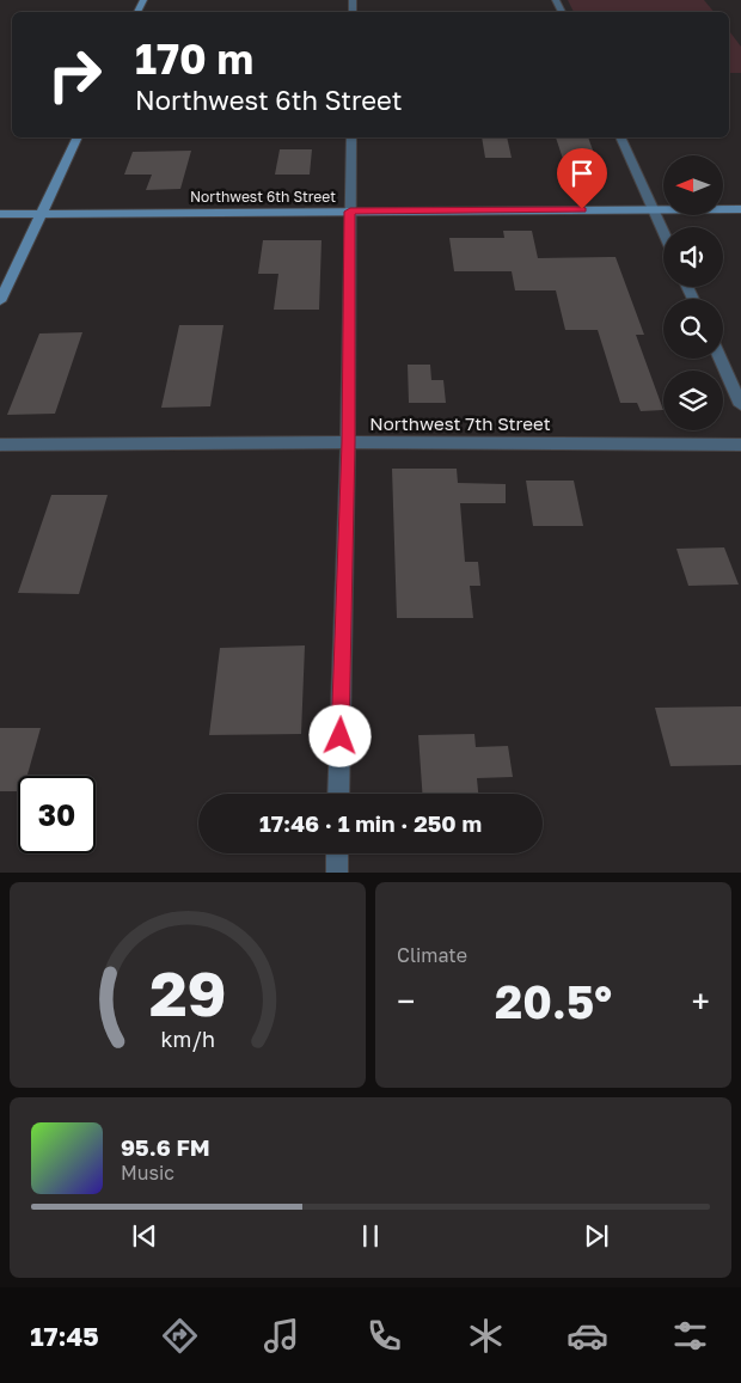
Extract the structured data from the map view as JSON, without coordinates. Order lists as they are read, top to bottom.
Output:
{
  "streets": {
    "main road": ["Northwest 6th Street"],
    "street": ["Northwest 7th Street"]
  },
  "north": "left",
  "page": {
    "turn": ["170 m", "Northwest 6th Street"],
    "limit": "30",
    "trip": "17:46 · 1 min · 250 m",
    "tile": "Climate",
    "heat": ["−", "20.5°", "+"],
    "song": ["95.6 FM", "Music"],
    "tabs": "17:45",
    "gauge": ["29", "km/h"]
  }
}
